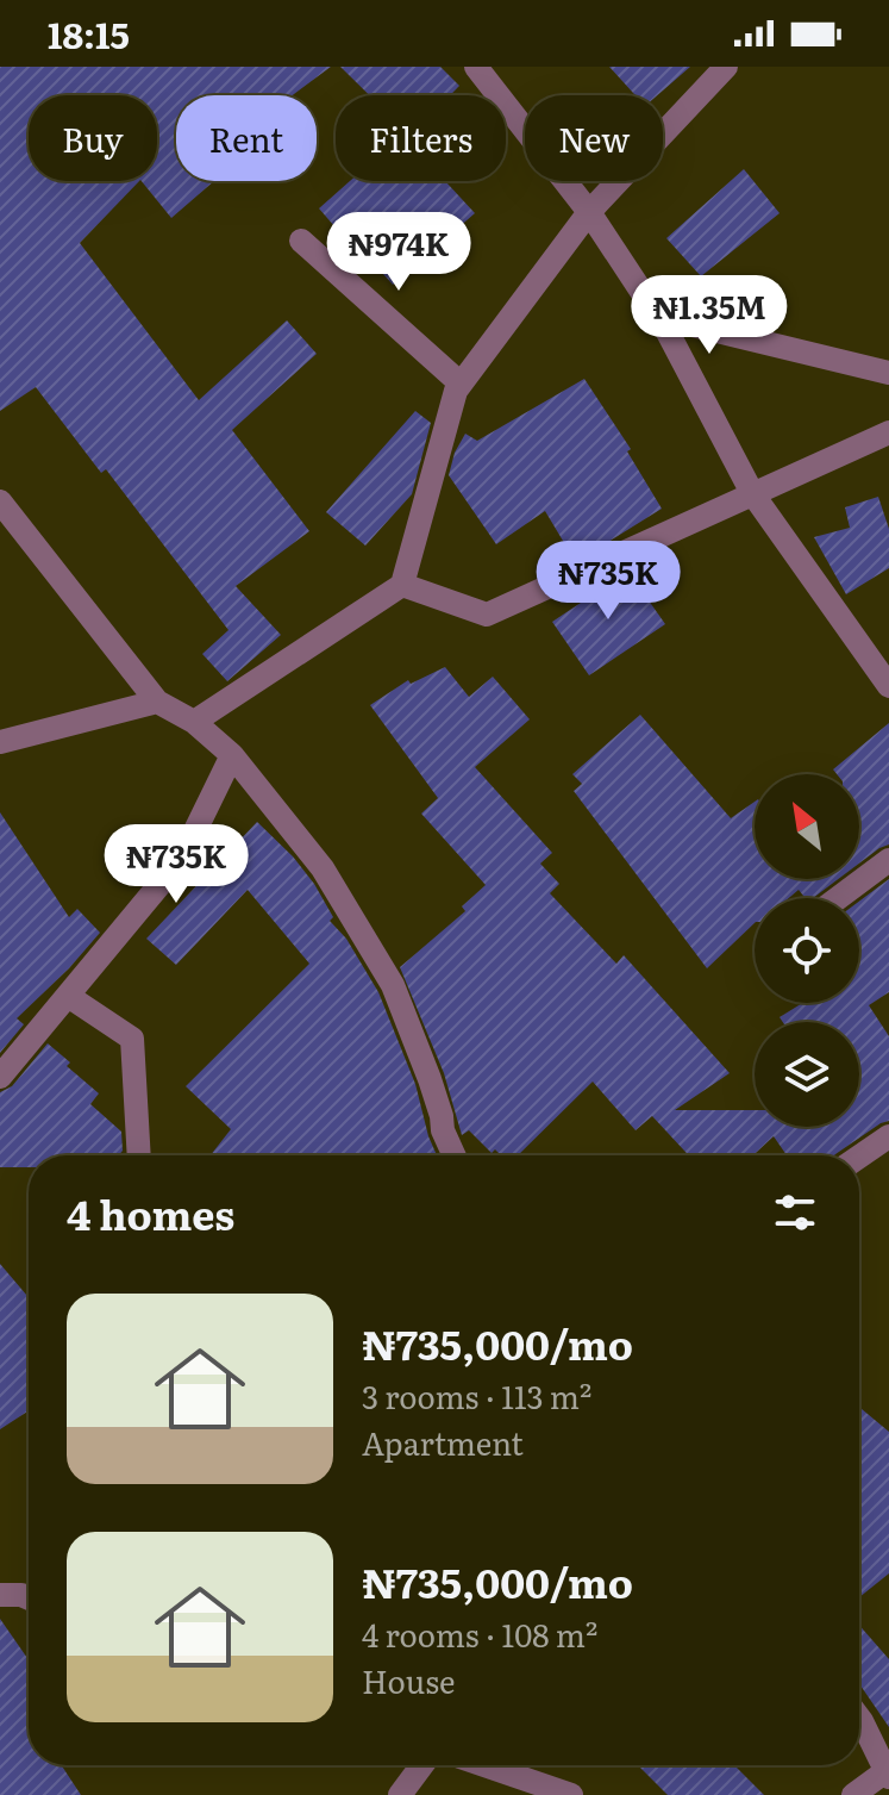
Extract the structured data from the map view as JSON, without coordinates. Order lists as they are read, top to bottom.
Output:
{
  "north": "top left",
  "page": {
    "status": "18:15",
    "chip": [
      "Buy",
      "Rent",
      "Filters",
      "New"
    ],
    "price": [
      "₦974K",
      "₦1.35M",
      "₦735K",
      "₦735K"
    ],
    "heading": "4 homes",
    "list": [
      {
        "name": "₦735,000/mo",
        "note": "3 rooms · 113 m² · Apartment"
      },
      {
        "name": "₦735,000/mo",
        "note": "4 rooms · 108 m² · House"
      }
    ]
  }
}
